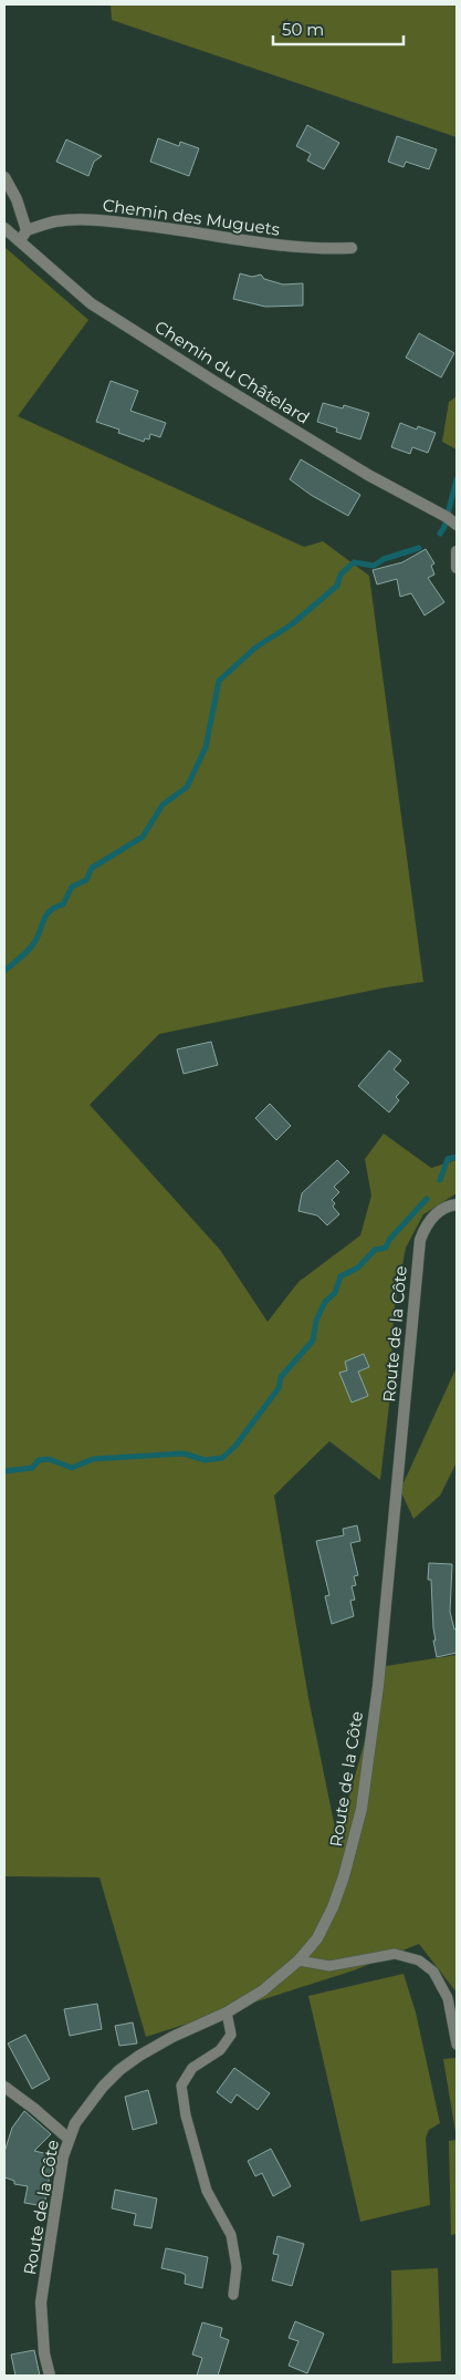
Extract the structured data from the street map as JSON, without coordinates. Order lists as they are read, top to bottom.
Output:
{
  "streets": {
    "street": ["Chemin des Muguets", "Chemin du Châtelard", "Route de la Côte"]
  },
  "crossings": [
    ["Chemin des Muguets", "Chemin du Châtelard"]
  ],
  "scale_bar": "50 m"
}
